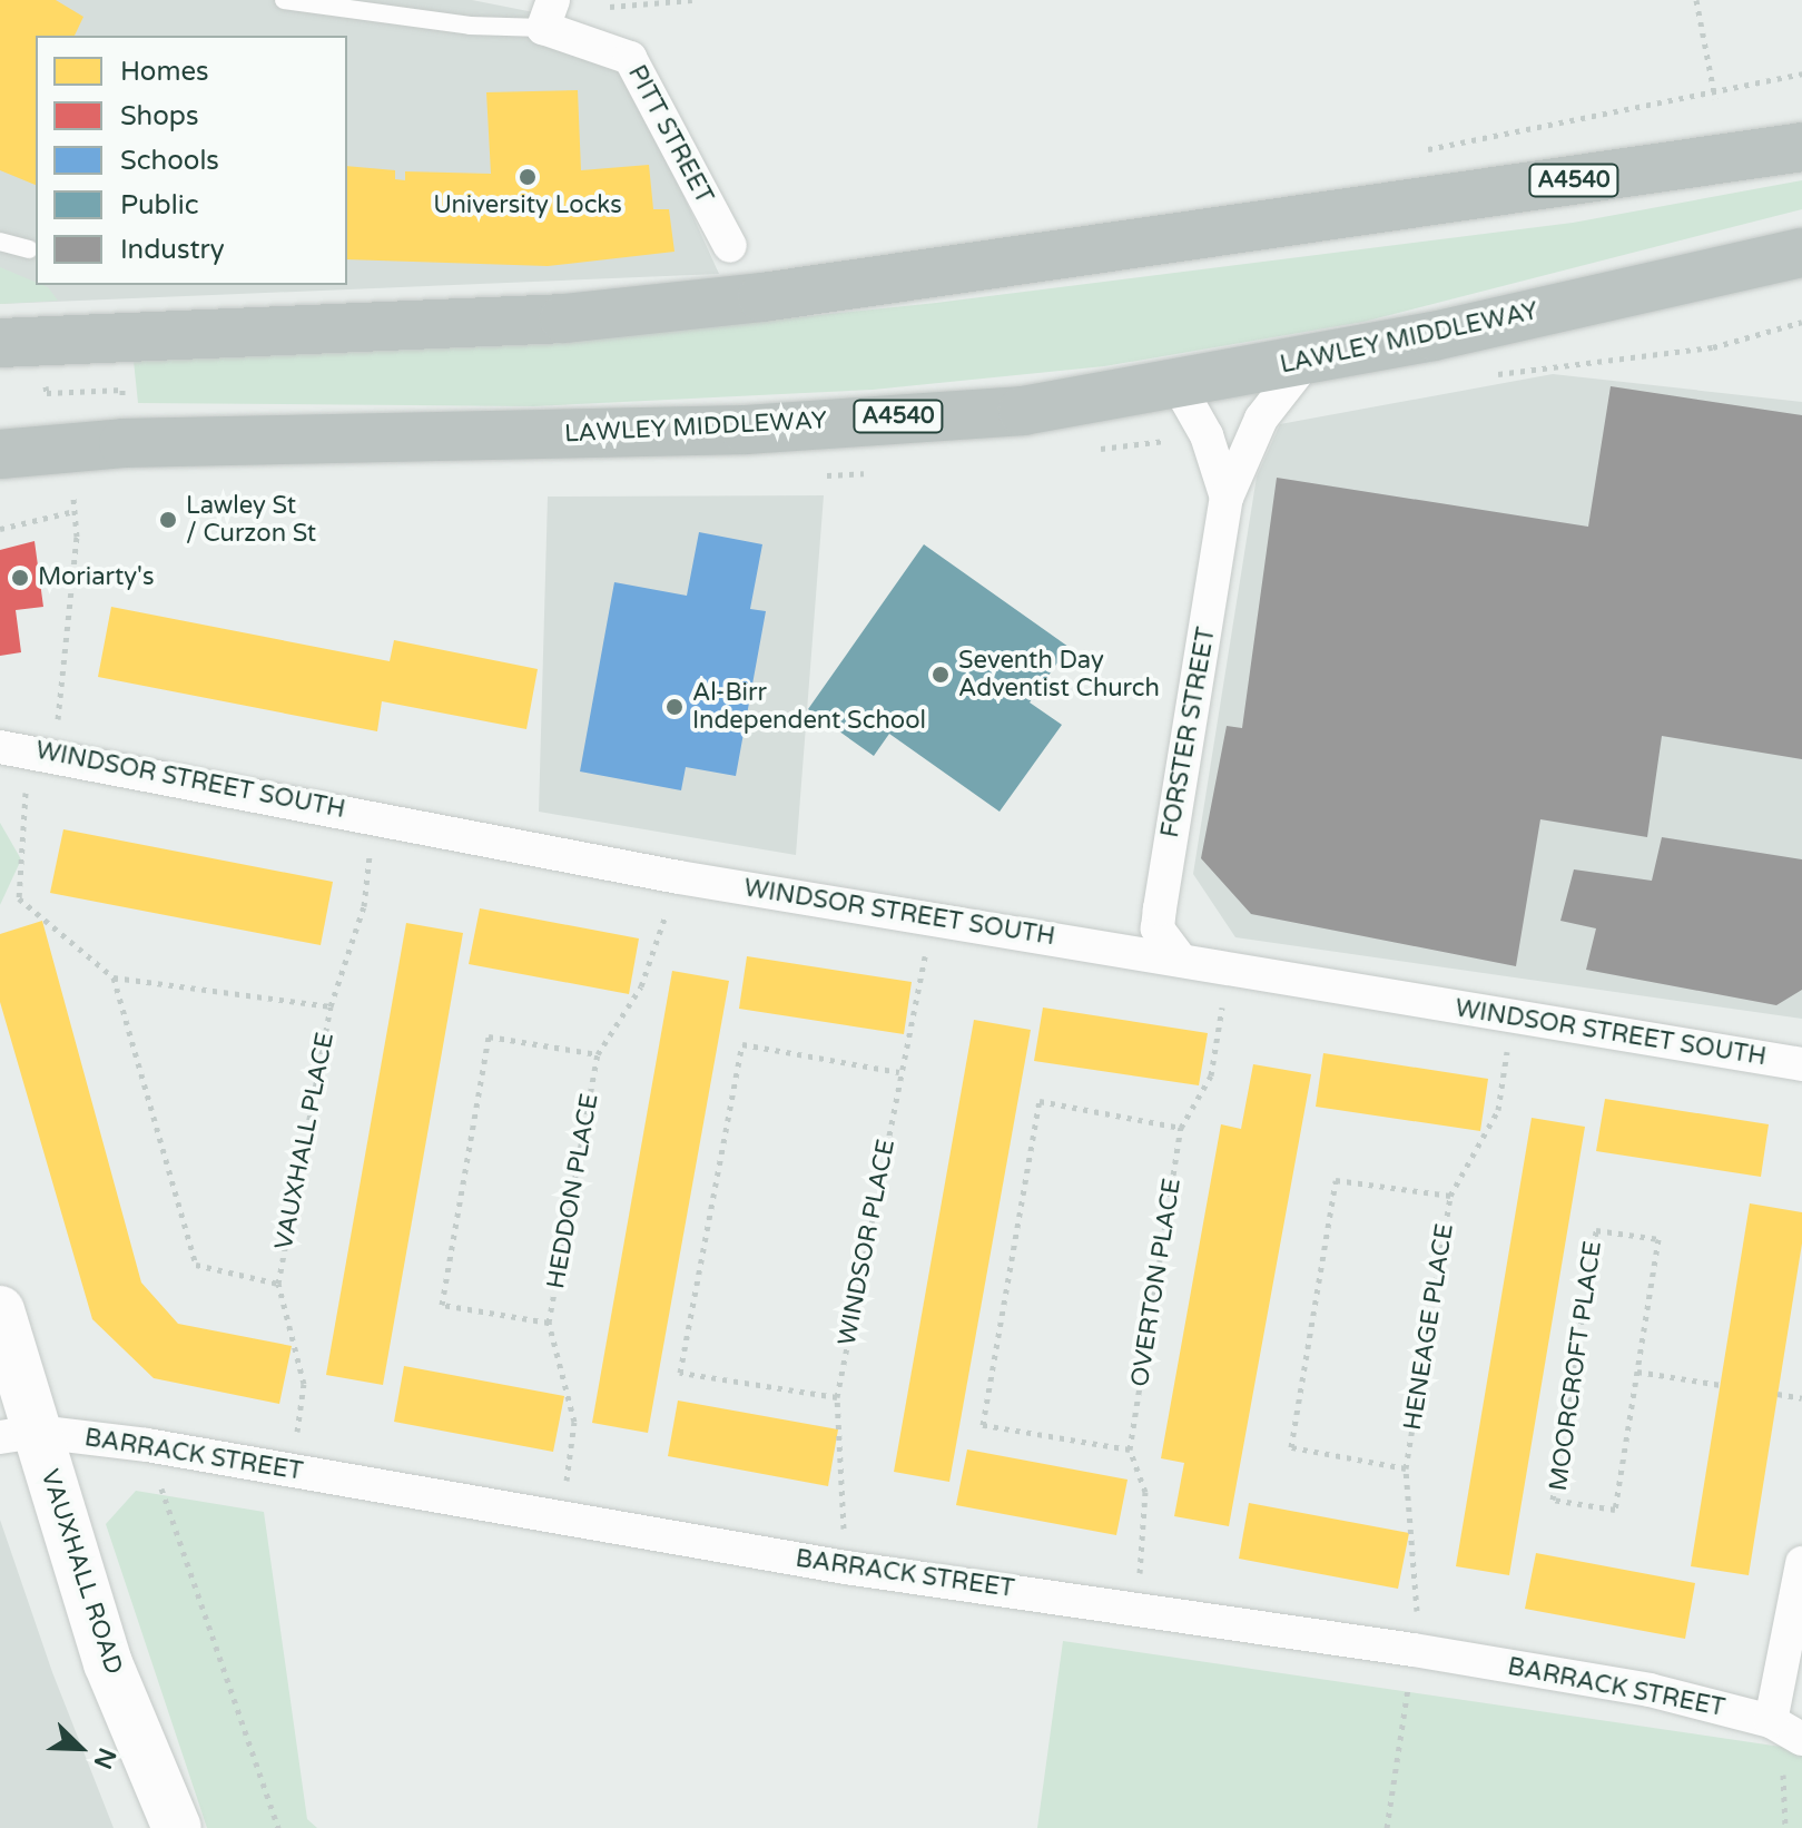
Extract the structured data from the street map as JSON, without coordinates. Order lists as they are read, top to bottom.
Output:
{
  "streets": {
    "highway": ["A4540", "LAWLEY MIDDLEWAY"],
    "main road": ["VAUXHALL ROAD"],
    "street": [
      "PITT STREET",
      "FORSTER STREET",
      "WINDSOR STREET SOUTH",
      "BARRACK STREET"
    ],
    "path": [
      "VAUXHALL PLACE",
      "HEDDON PLACE",
      "WINDSOR PLACE",
      "OVERTON PLACE",
      "HENEAGE PLACE",
      "MOORCROFT PLACE"
    ]
  },
  "crossings": [
    ["LAWLEY MIDDLEWAY", "FORSTER STREET"],
    ["FORSTER STREET", "WINDSOR STREET SOUTH"],
    ["WINDSOR STREET SOUTH", "VAUXHALL PLACE"],
    ["WINDSOR STREET SOUTH", "HEDDON PLACE"],
    ["WINDSOR STREET SOUTH", "WINDSOR PLACE"],
    ["WINDSOR STREET SOUTH", "OVERTON PLACE"],
    ["WINDSOR STREET SOUTH", "HENEAGE PLACE"],
    ["VAUXHALL PLACE", "BARRACK STREET"],
    ["HEDDON PLACE", "BARRACK STREET"],
    ["WINDSOR PLACE", "BARRACK STREET"],
    ["OVERTON PLACE", "BARRACK STREET"],
    ["HENEAGE PLACE", "BARRACK STREET"],
    ["BARRACK STREET", "VAUXHALL ROAD"]
  ],
  "places": [
    "University Locks",
    "Lawley St / Curzon St",
    "Moriarty's",
    "Seventh Day Adventist Church",
    "Al-Birr Independent School"
  ],
  "legend": [
    "Homes",
    "Shops",
    "Schools",
    "Public",
    "Industry"
  ],
  "north": "bottom right"
}
